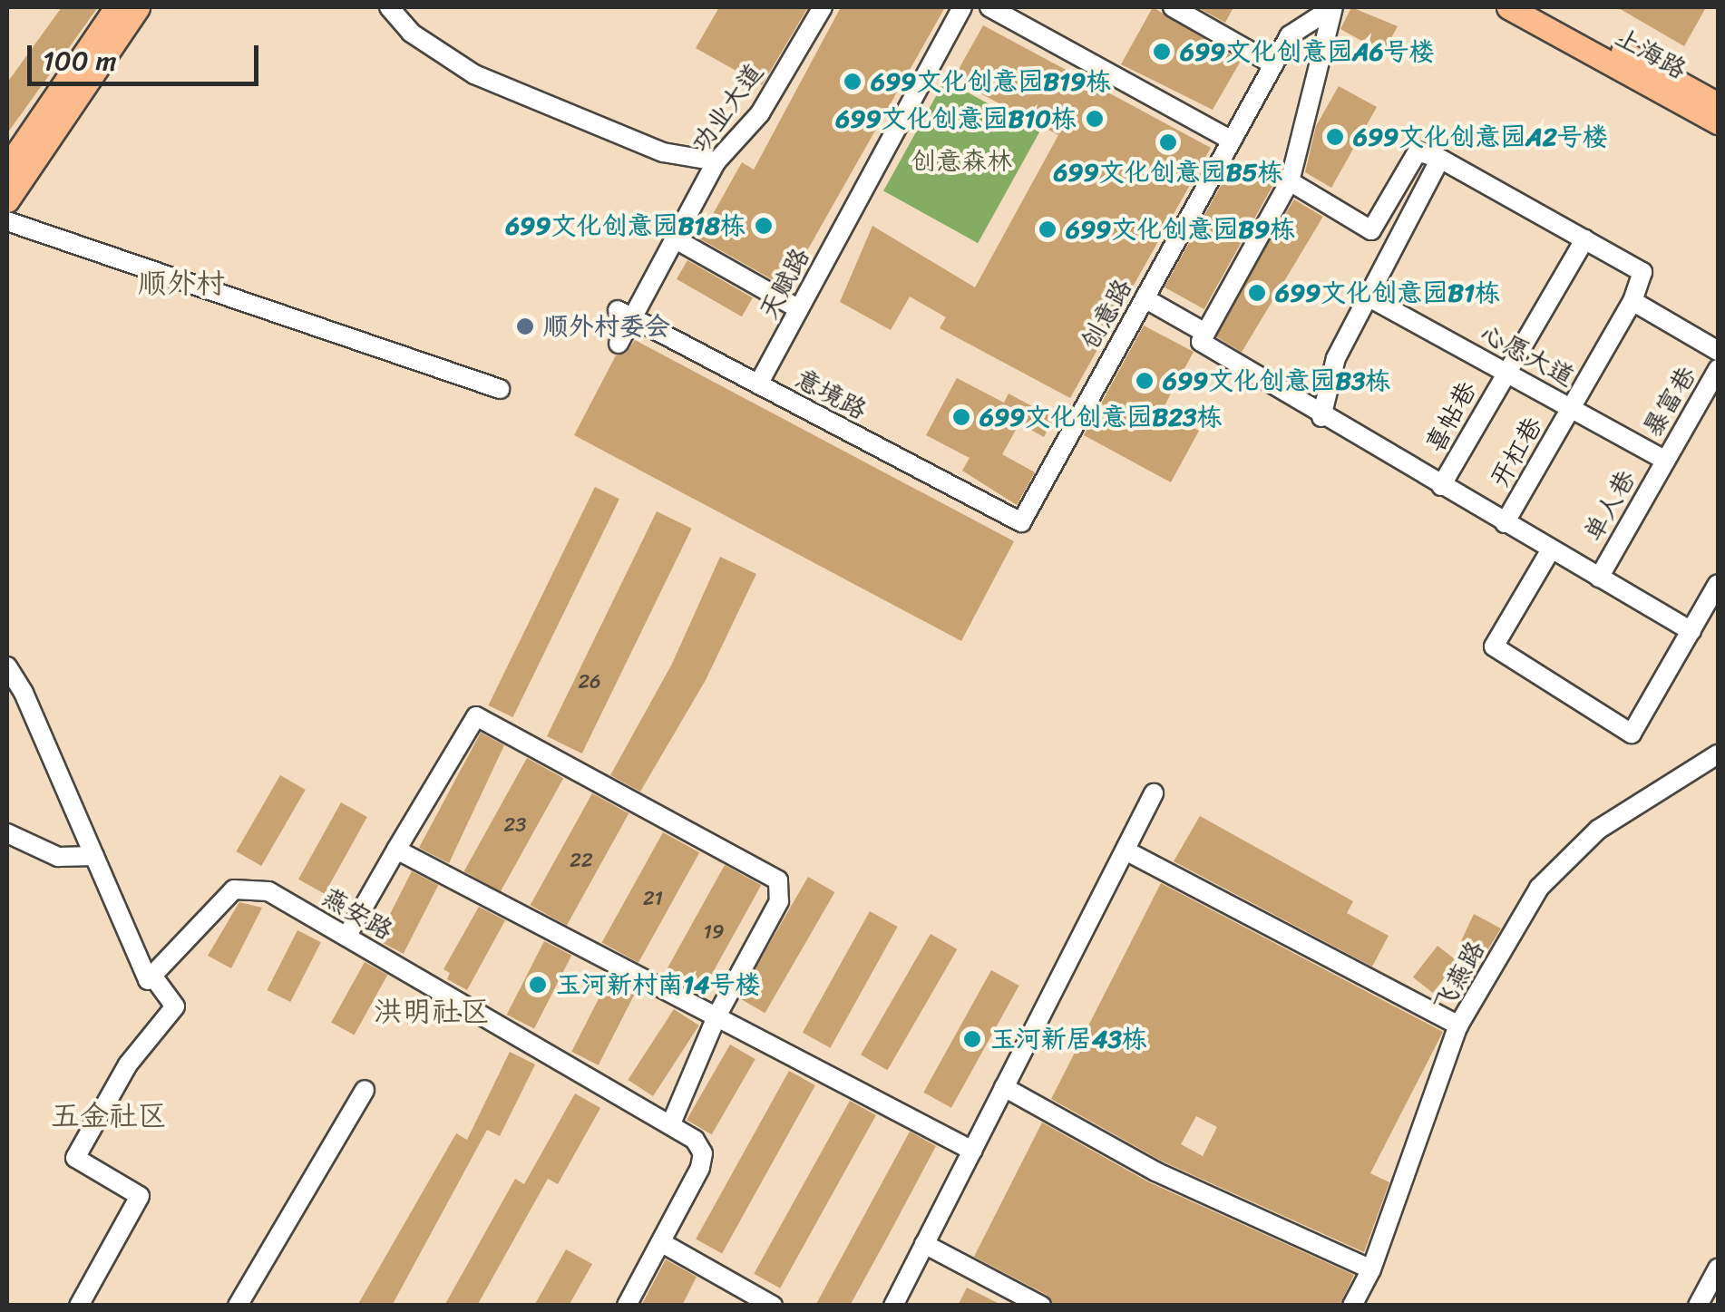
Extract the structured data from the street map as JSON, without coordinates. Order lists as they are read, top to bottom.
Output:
{
  "streets": {
    "main road": ["上海路"],
    "street": [
      "功业大道",
      "天赋路",
      "创意路",
      "心愿大道",
      "意境路",
      "暴富巷",
      "喜帖巷",
      "开杠巷",
      "单人巷",
      "燕安路",
      "飞燕路"
    ]
  },
  "crossings": [
    ["功业大道", "意境路"],
    ["天赋路", "意境路"],
    ["创意路", "意境路"],
    ["心愿大道", "暴富巷"],
    ["心愿大道", "喜帖巷"],
    ["心愿大道", "开杠巷"],
    ["心愿大道", "单人巷"],
    ["暴富巷", "单人巷"]
  ],
  "districts": ["顺外村", "洪明社区", "五金社区"],
  "parks": ["创意森林"],
  "places": [
    "699文化创意园A6号楼",
    "699文化创意园B19栋",
    "699文化创意园B10栋",
    "699文化创意园A2号楼",
    "699文化创意园B5栋",
    "699文化创意园B18栋",
    "699文化创意园B9栋",
    "699文化创意园B1栋",
    "顺外村委会",
    "699文化创意园B3栋",
    "699文化创意园B23栋",
    "玉河新村南14号楼",
    "玉河新居43栋"
  ],
  "house_numbers": [
    "26",
    "23",
    "22",
    "21",
    "19"
  ],
  "scale_bar": "100 m"
}
